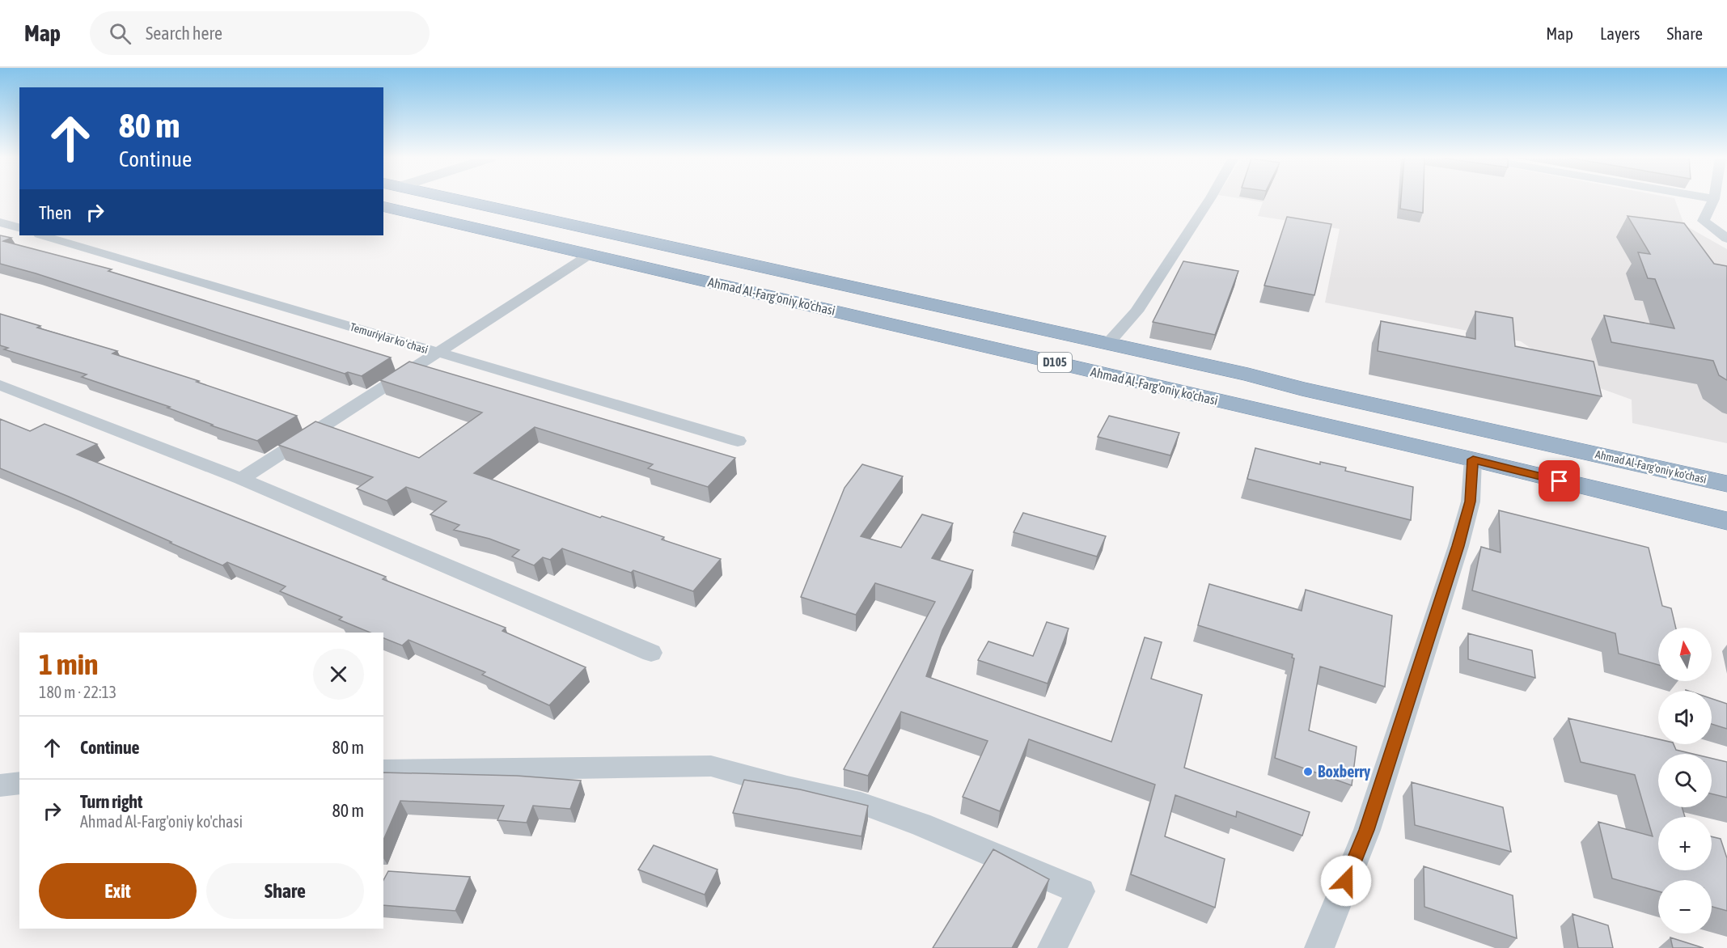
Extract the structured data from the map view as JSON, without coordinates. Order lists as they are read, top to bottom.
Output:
{
  "streets": {
    "highway": ["Ahmad Al-Farg'oniy ko'chasi", "D105"],
    "street": ["Temuriylar koʻchasi"]
  },
  "places": ["Boxberry"],
  "north": "top",
  "page": {
    "header": "Map",
    "search": "Search here",
    "nav": ["Map", "Layers", "Share"],
    "turn": ["80 m", "Continue"],
    "then": "Then",
    "map_buttons": ["+", "−"],
    "heading": ["1 min", "180 m · 22:13"],
    "list": [
      {
        "name": "Continue",
        "value": "80 m"
      },
      {
        "name": "Turn right",
        "note": "Ahmad Al-Farg'oniy ko'chasi",
        "value": "80 m"
      }
    ],
    "buttons": ["Exit", "Share"]
  }
}
